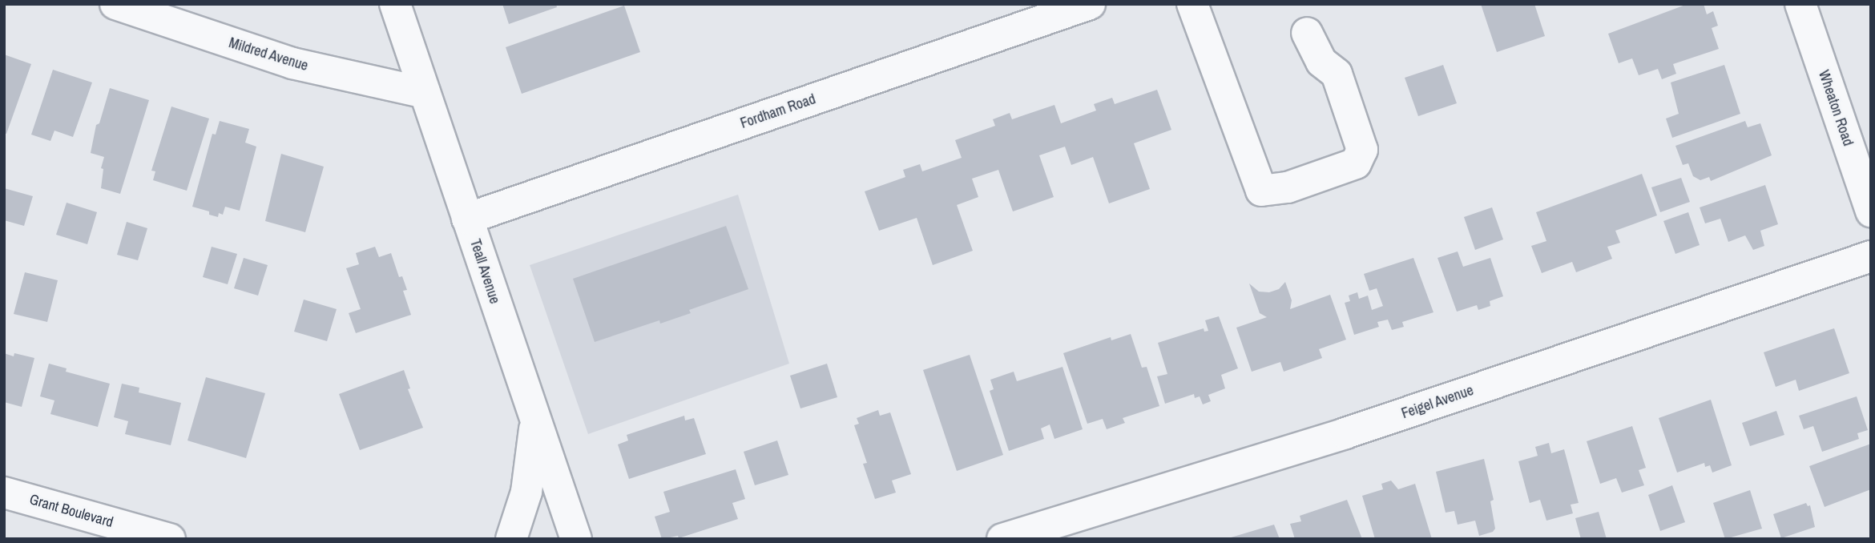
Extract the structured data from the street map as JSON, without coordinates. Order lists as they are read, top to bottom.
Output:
{
  "streets": {
    "street": [
      "Mildred Avenue",
      "Wheaton Road",
      "Fordham Road",
      "Teall Avenue",
      "Feigel Avenue",
      "Grant Boulevard"
    ]
  },
  "crossings": [
    ["Mildred Avenue", "Teall Avenue"],
    ["Fordham Road", "Teall Avenue"]
  ]
}
